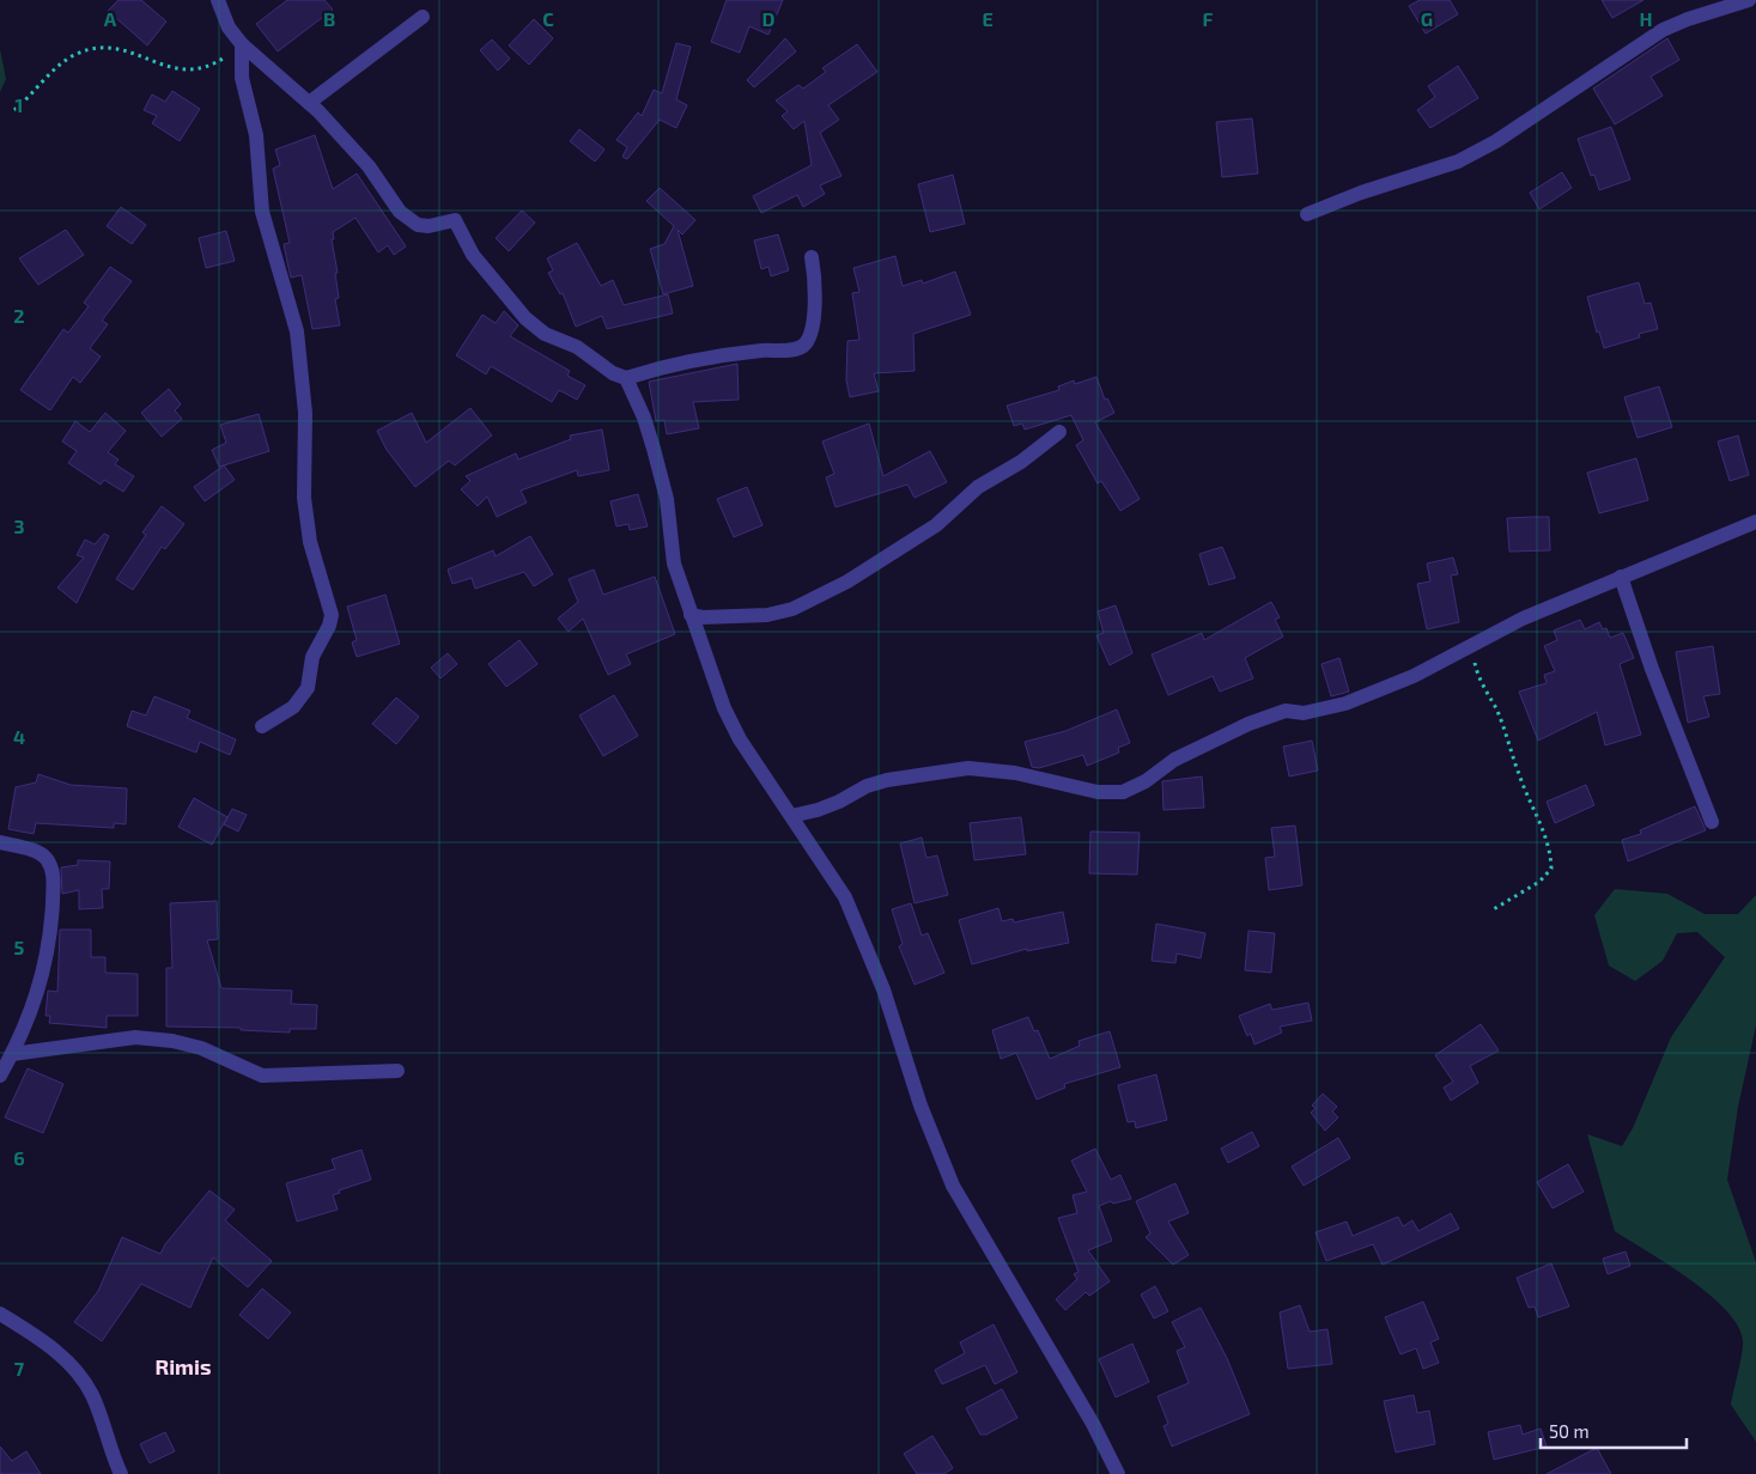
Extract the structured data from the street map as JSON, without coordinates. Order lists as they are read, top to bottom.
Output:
{
  "districts": ["Rimis"],
  "scale_bar": "50 m",
  "grid": {
    "columns": [
      "A",
      "B",
      "C",
      "D",
      "E",
      "F",
      "G",
      "H"
    ],
    "rows": [
      "1",
      "2",
      "3",
      "4",
      "5",
      "6",
      "7"
    ]
  }
}
